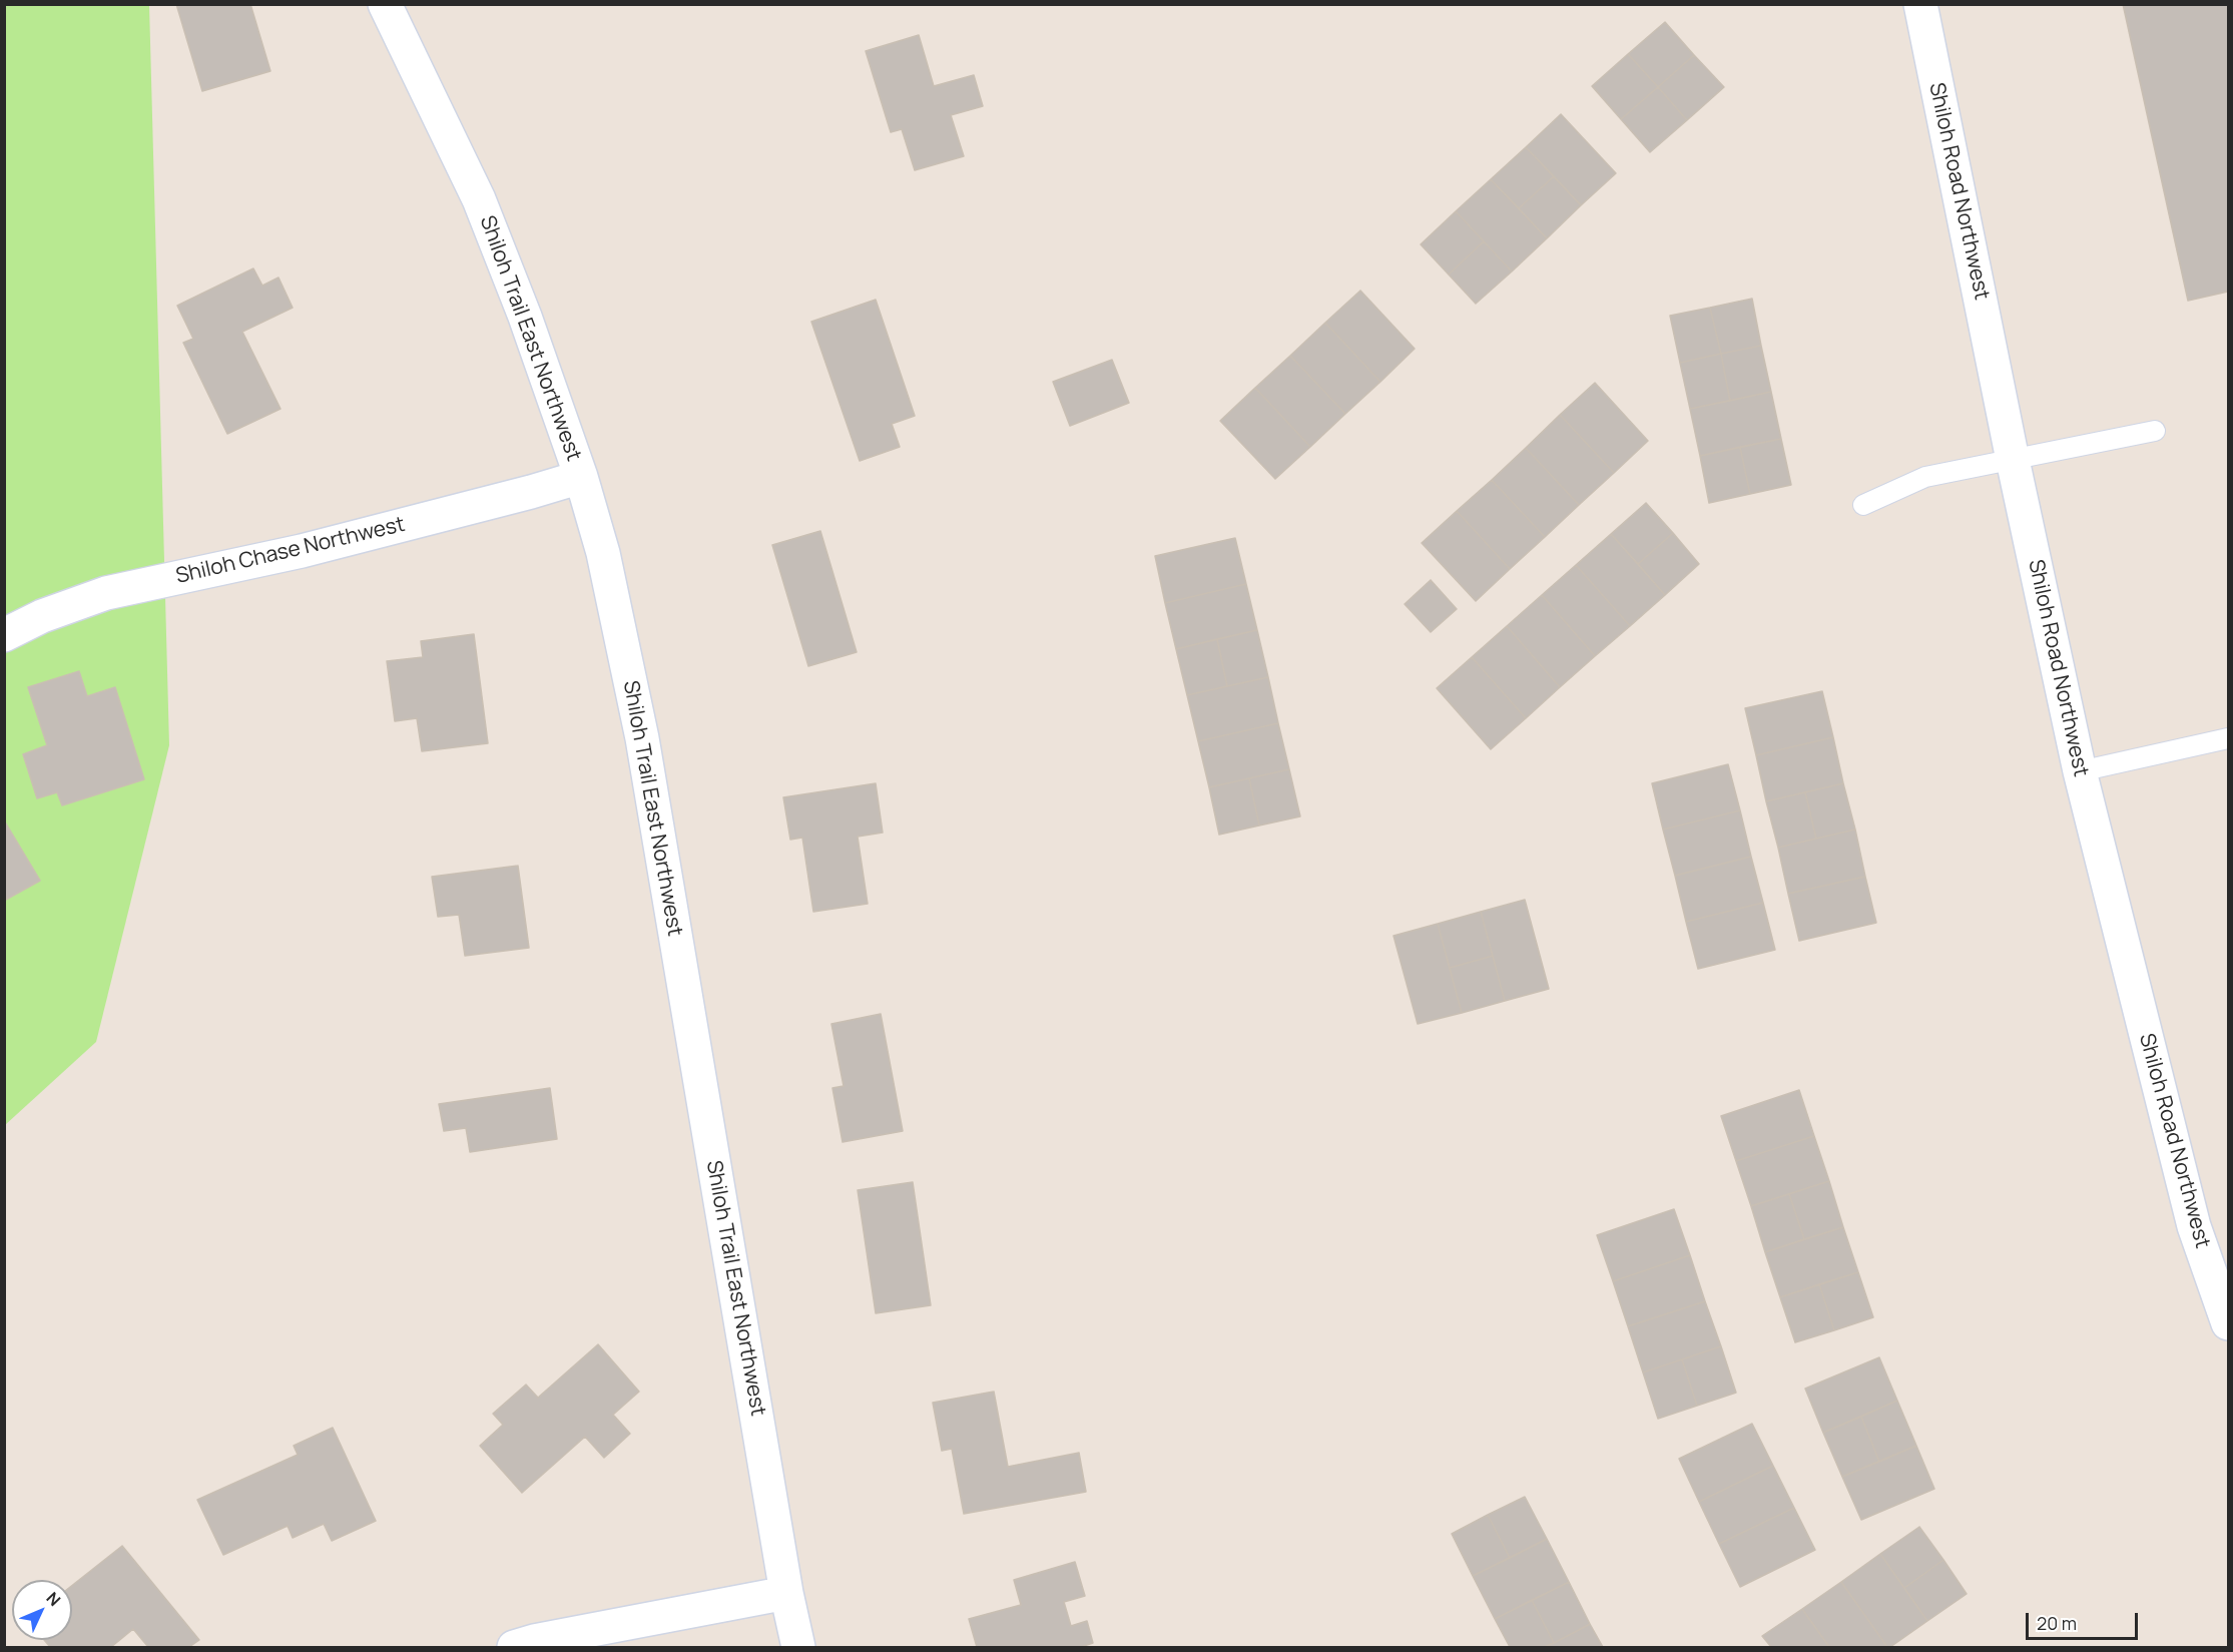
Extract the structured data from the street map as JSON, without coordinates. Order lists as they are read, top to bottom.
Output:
{
  "streets": {
    "street": ["Shiloh Road Northwest", "Shiloh Trail East Northwest", "Shiloh Chase Northwest"]
  },
  "crossings": [
    ["Shiloh Trail East Northwest", "Shiloh Chase Northwest"]
  ],
  "scale_bar": "20 m",
  "north": "top right"
}
